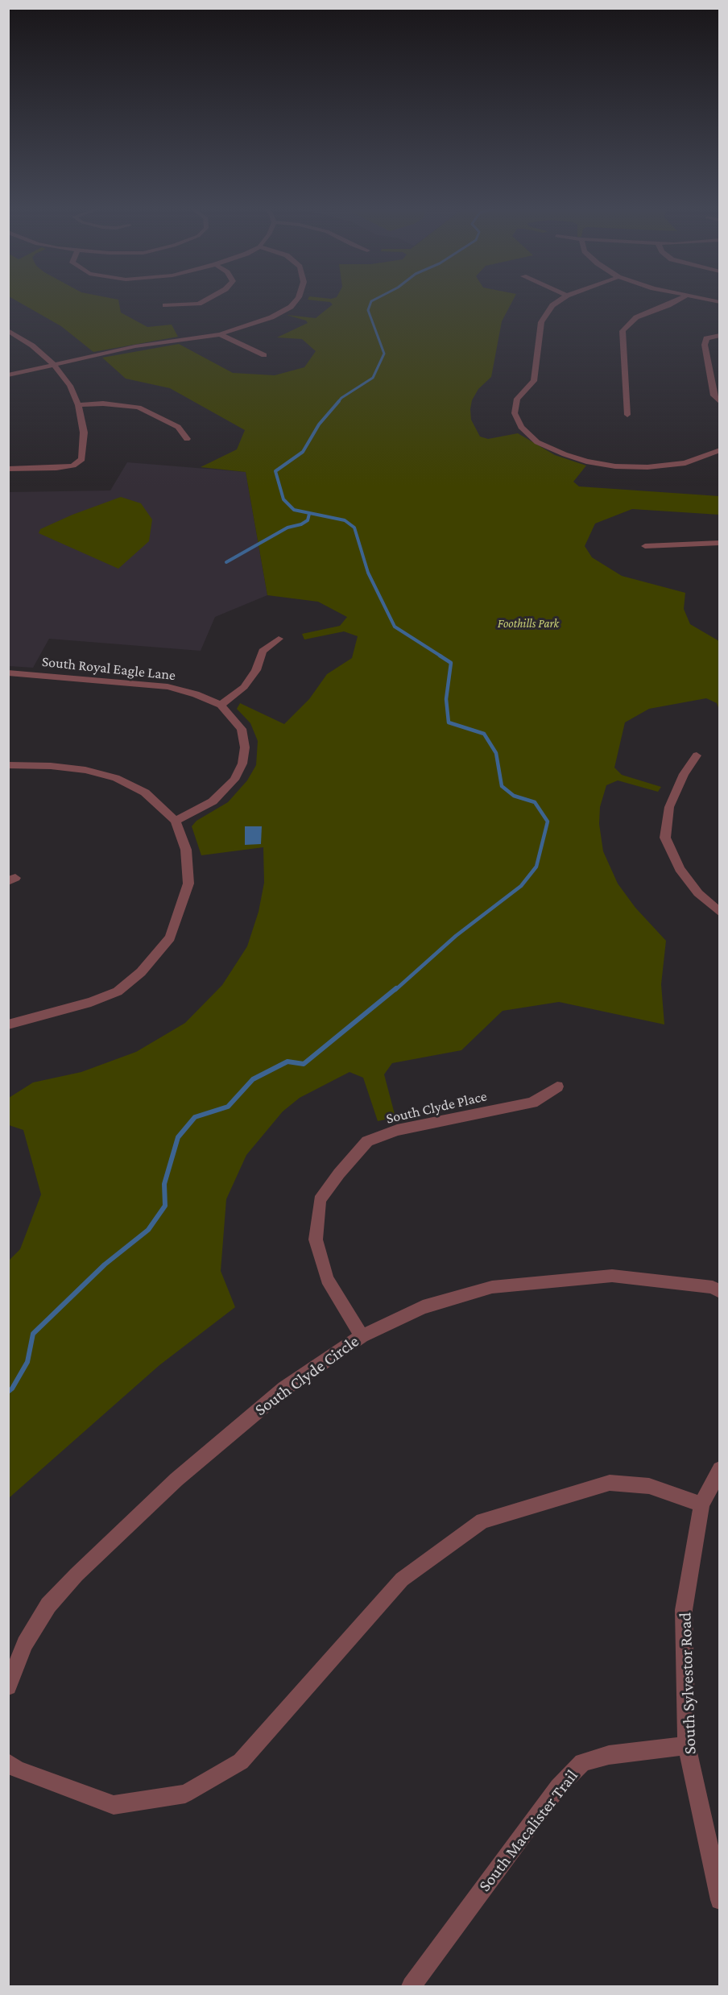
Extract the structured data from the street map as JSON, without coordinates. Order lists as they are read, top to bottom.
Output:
{
  "streets": {
    "street": [
      "South Royal Eagle Lane",
      "South Clyde Place",
      "South Clyde Circle",
      "South Sylvestor Road",
      "South Macalister Trail"
    ]
  },
  "crossings": [
    ["South Clyde Place", "South Clyde Circle"],
    ["South Sylvestor Road", "South Macalister Trail"]
  ],
  "parks": ["Foothills Park"]
}
